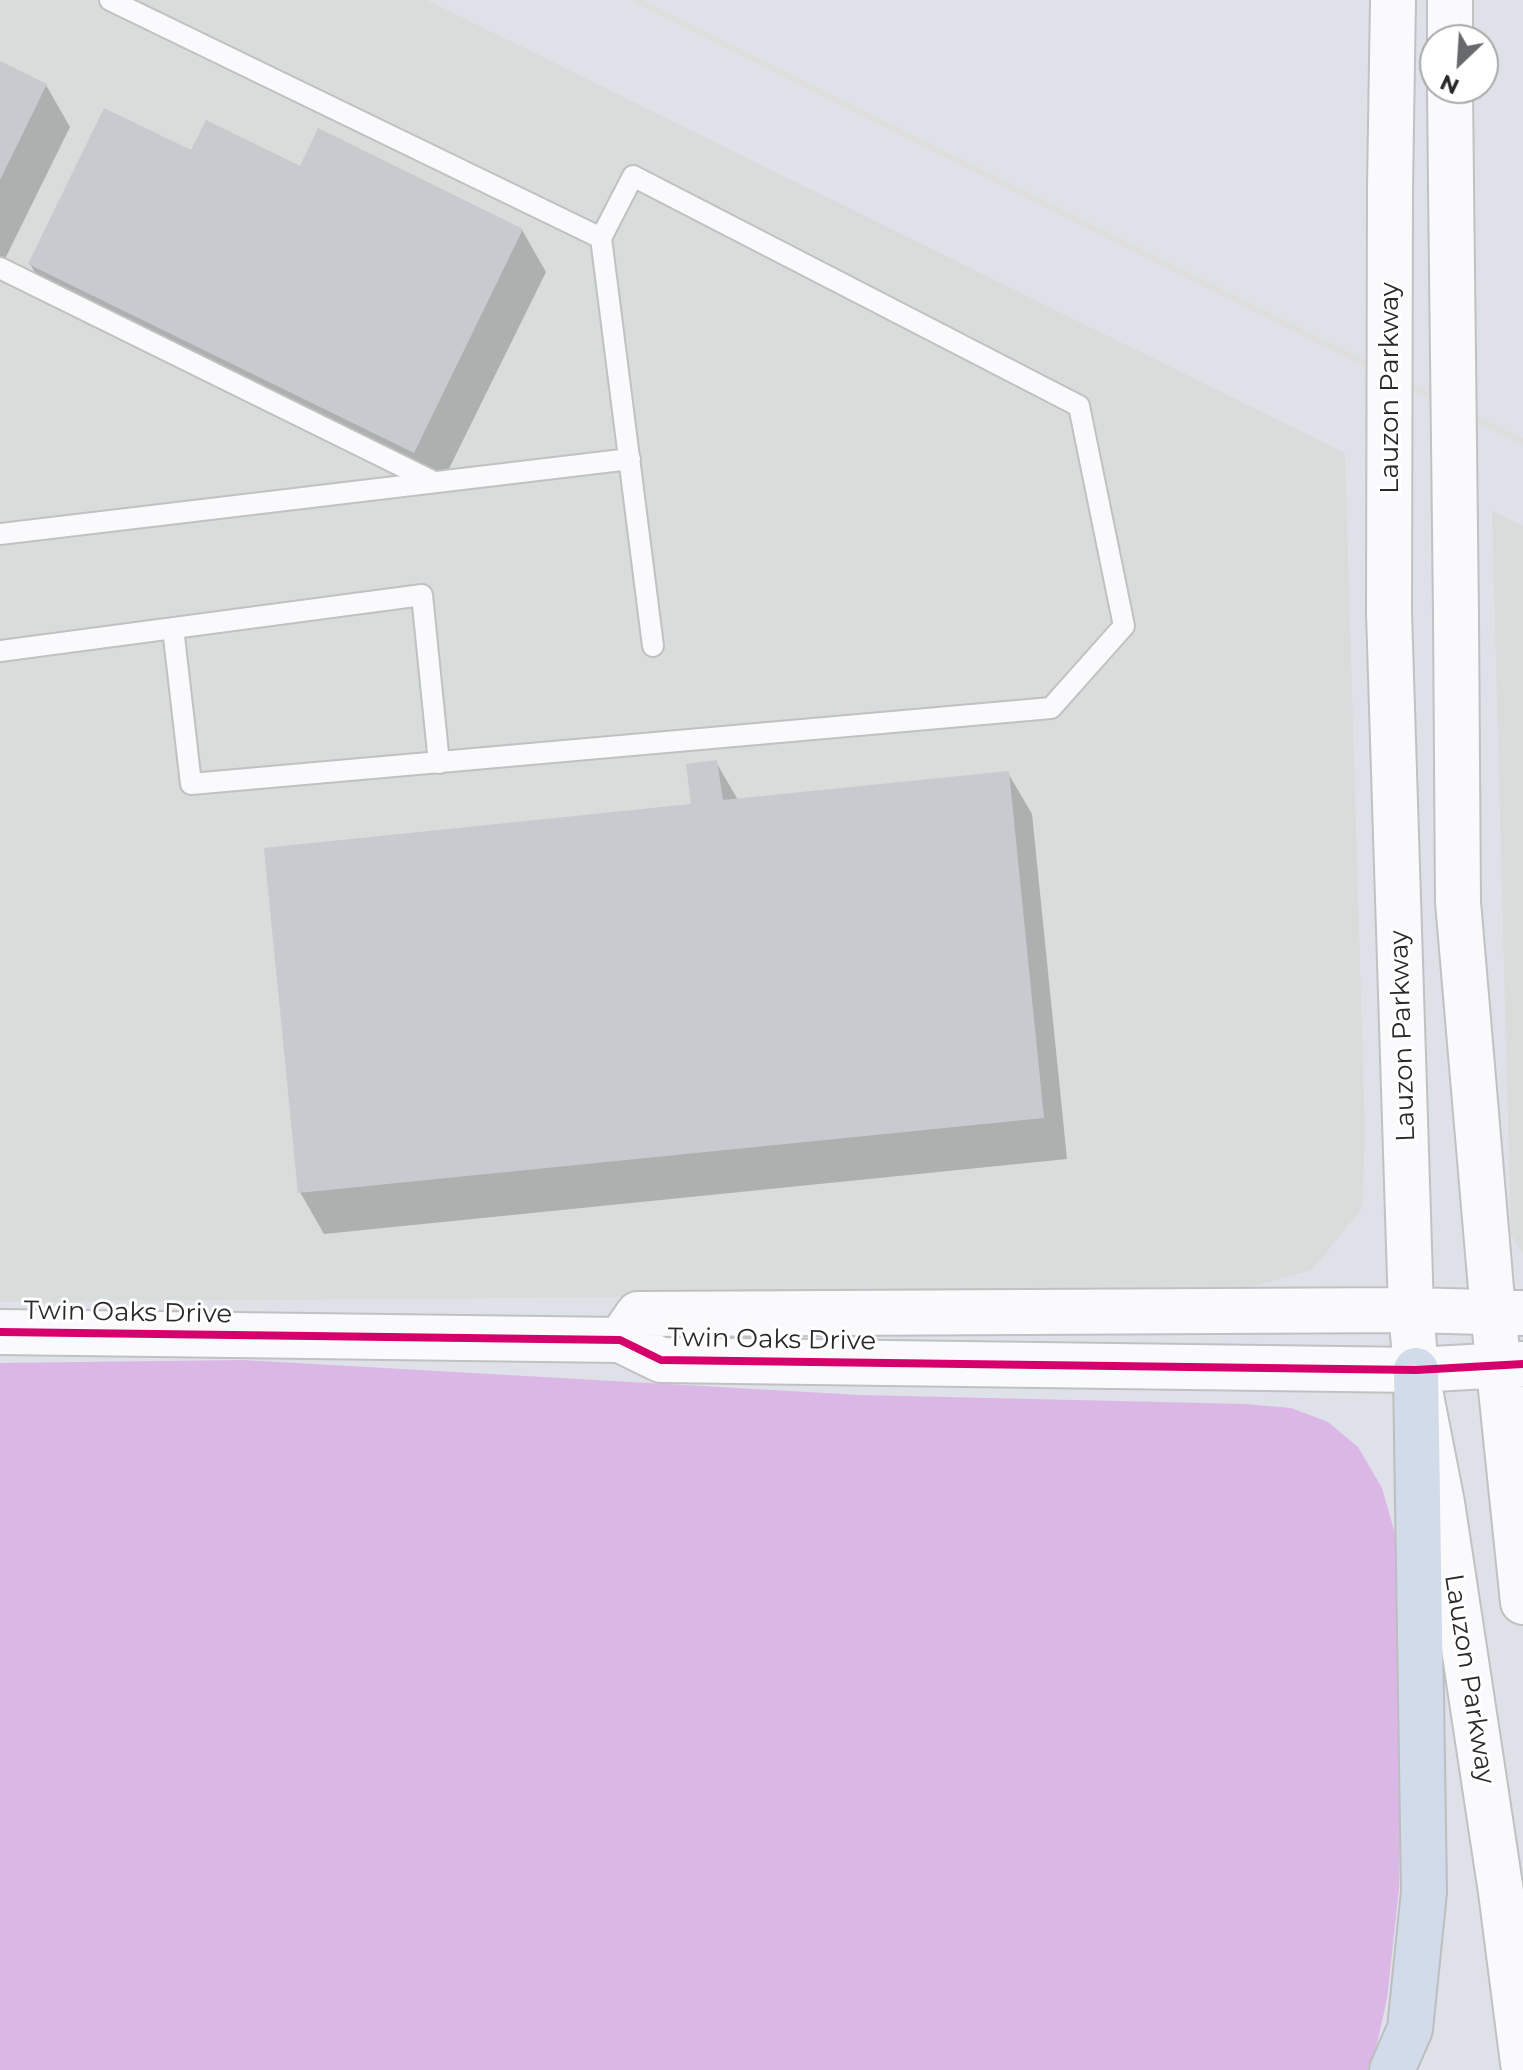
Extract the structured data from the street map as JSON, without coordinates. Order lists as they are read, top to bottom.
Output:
{
  "streets": {
    "main road": ["Lauzon Parkway", "Twin Oaks Drive"]
  },
  "crossings": [
    ["Lauzon Parkway", "Twin Oaks Drive"]
  ],
  "north": "bottom left"
}
